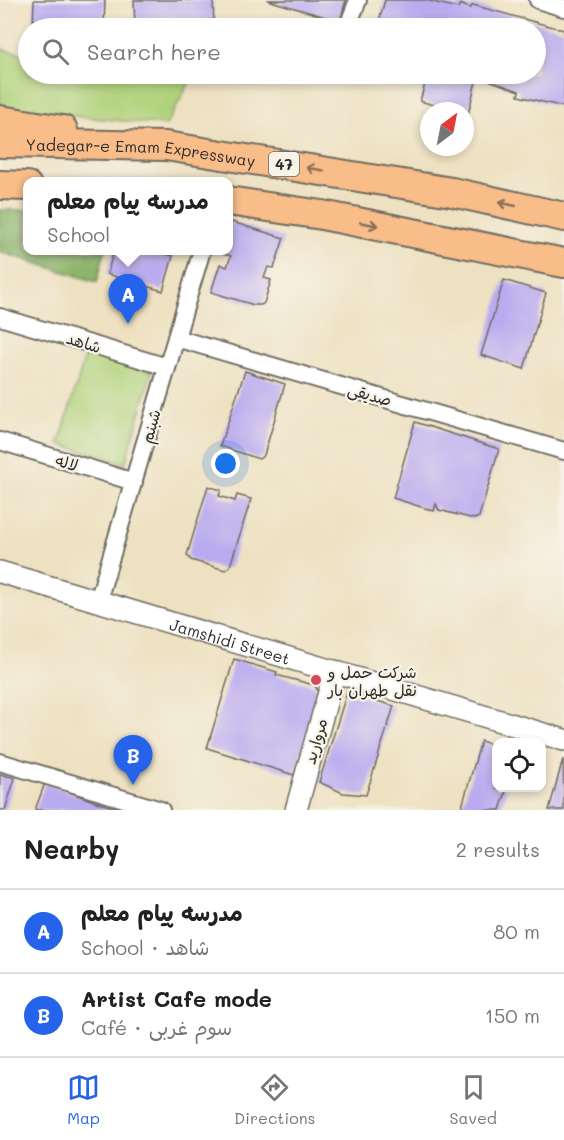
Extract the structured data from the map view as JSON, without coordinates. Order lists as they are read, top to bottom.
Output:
{
  "streets": {
    "highway": ["Yadegar-e Emam Expressway", "47"],
    "street": [
      "شاهد",
      "صدیقی",
      "شبنم",
      "لاله",
      "Jamshidi Street",
      "مروارید"
    ]
  },
  "crossings": [
    ["شاهد", "شبنم"],
    ["صدیقی", "شبنم"],
    ["شبنم", "لاله"],
    ["شبنم", "Jamshidi Street"],
    ["Jamshidi Street", "مروارید"]
  ],
  "places": ["شرکت حمل و نقل طهران بار"],
  "north": "top right",
  "page": {
    "search": "Search here",
    "popup": ["مدرسه پیام معلم", "School"],
    "pins": ["A", "B"],
    "heading": ["Nearby", "2 results"],
    "list": [
      {
        "mark": "A",
        "name": "مدرسه پیام معلم",
        "note": "School · شاهد",
        "value": "80 m"
      },
      {
        "mark": "B",
        "name": "Artist Cafe mode",
        "note": "Café · سوم غربی",
        "value": "150 m"
      }
    ],
    "nav": ["Map", "Directions", "Saved"]
  }
}
